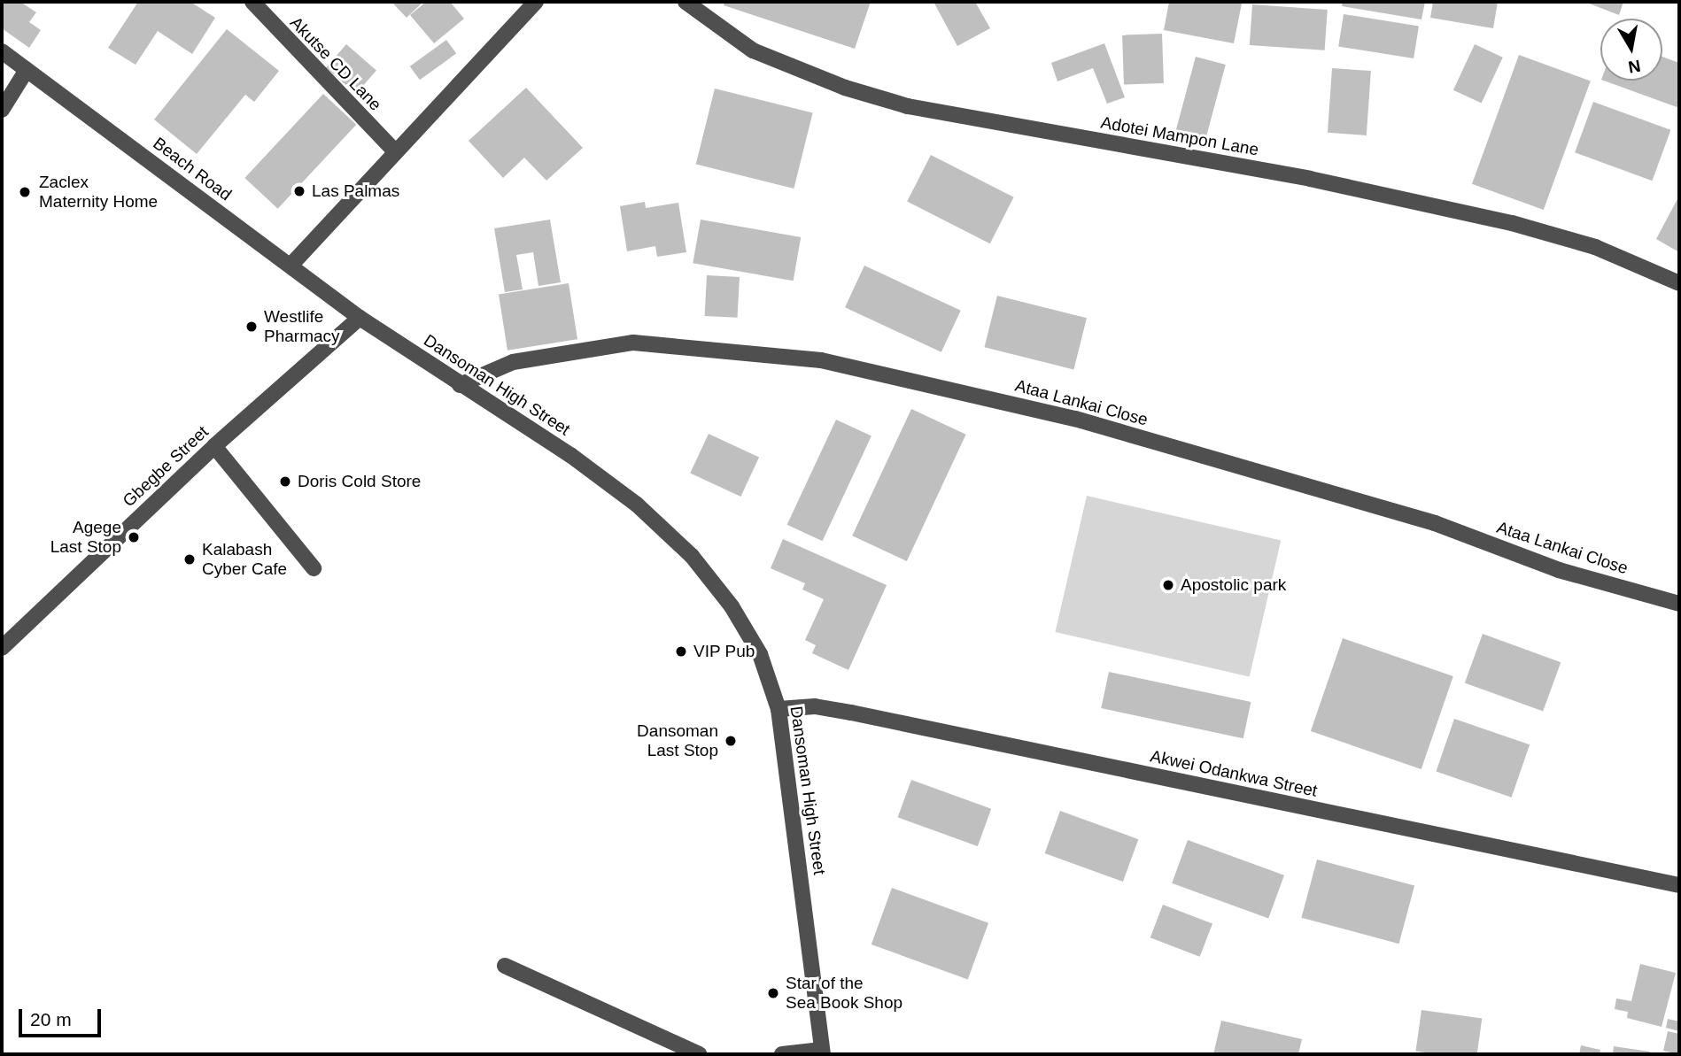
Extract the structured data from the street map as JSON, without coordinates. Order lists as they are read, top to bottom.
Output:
{
  "streets": {
    "street": [
      "Akutse CD Lane",
      "Adotei Mampon Lane",
      "Beach Road",
      "Dansoman High Street",
      "Ataa Lankai Close",
      "Gbegbe Street",
      "Akwei Odankwa Street"
    ]
  },
  "crossings": [
    ["Beach Road", "Dansoman High Street"],
    ["Beach Road", "Gbegbe Street"],
    ["Dansoman High Street", "Ataa Lankai Close"],
    ["Dansoman High Street", "Gbegbe Street"],
    ["Dansoman High Street", "Akwei Odankwa Street"]
  ],
  "places": [
    "Las Palmas",
    "Zaclex Maternity Home",
    "Westlife Pharmacy",
    "Doris Cold Store",
    "Agege Last Stop",
    "Kalabash Cyber Cafe",
    "Apostolic park",
    "VIP Pub",
    "Dansoman Last Stop",
    "Star of the Sea Book Shop"
  ],
  "scale_bar": "20 m",
  "north": "bottom"
}
